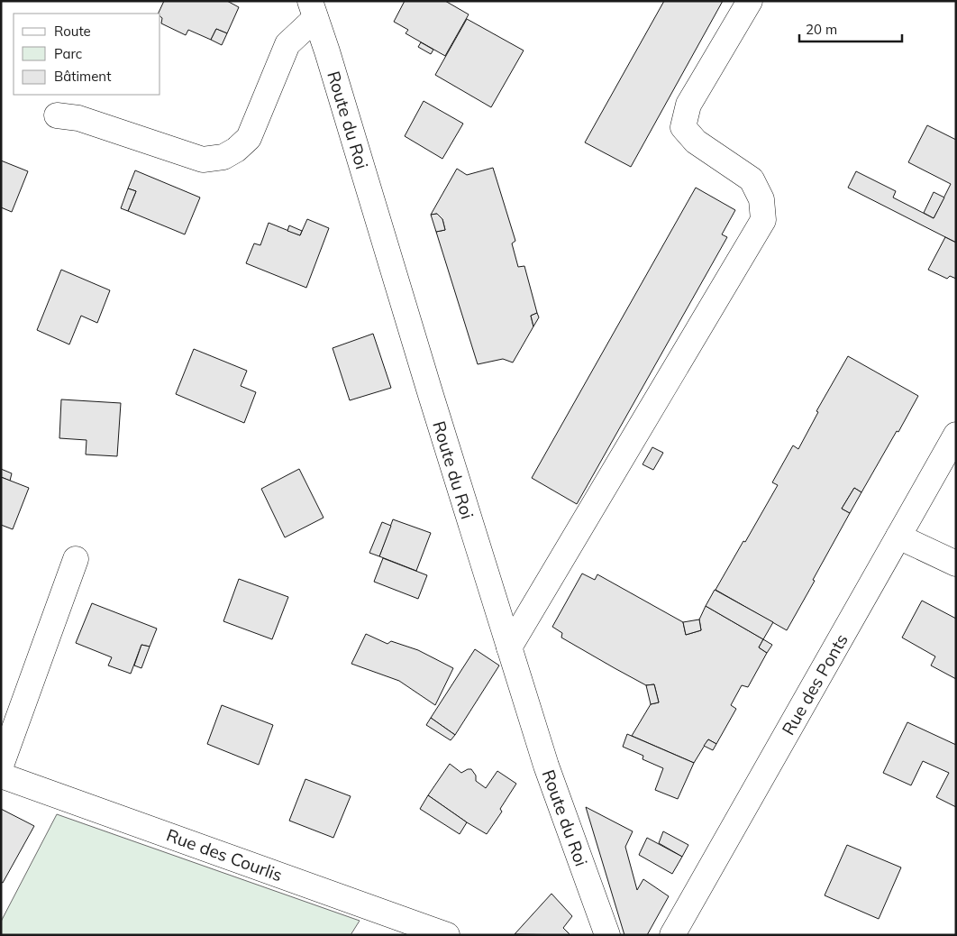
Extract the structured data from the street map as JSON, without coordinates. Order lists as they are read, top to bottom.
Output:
{
  "streets": {
    "street": ["Route du Roi", "Rue des Ponts", "Rue des Courlis"]
  },
  "legend": ["Route", "Parc", "Bâtiment"],
  "scale_bar": "20 m"
}
